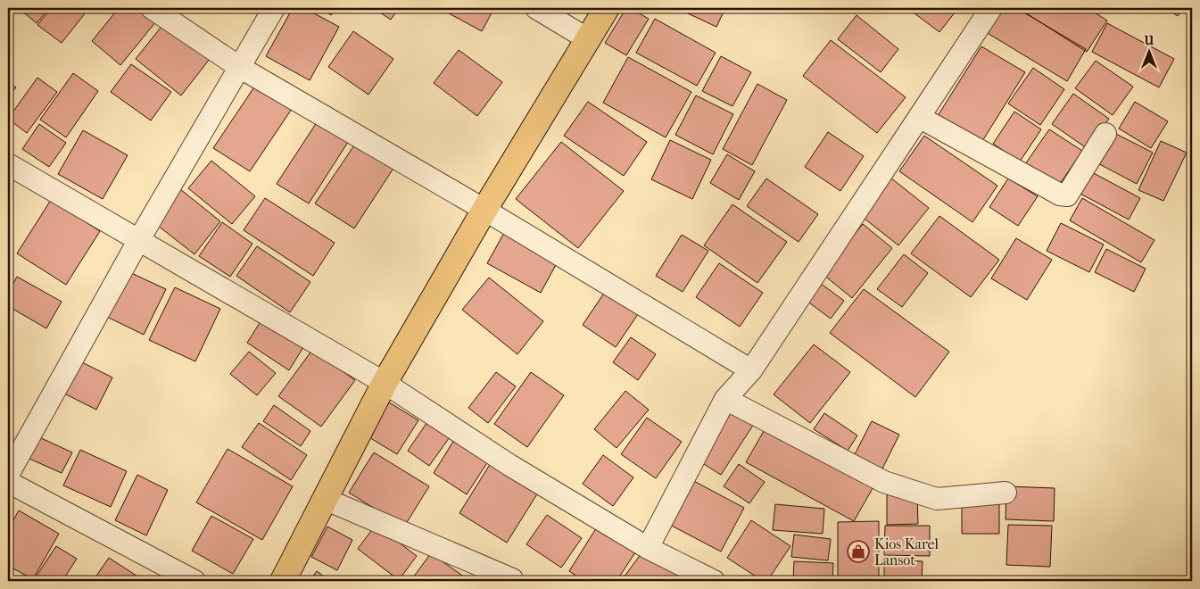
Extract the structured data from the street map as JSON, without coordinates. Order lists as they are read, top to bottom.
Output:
{
  "places": {
    "shop": ["Kios Karel Lansot"]
  },
  "north": "top"
}
